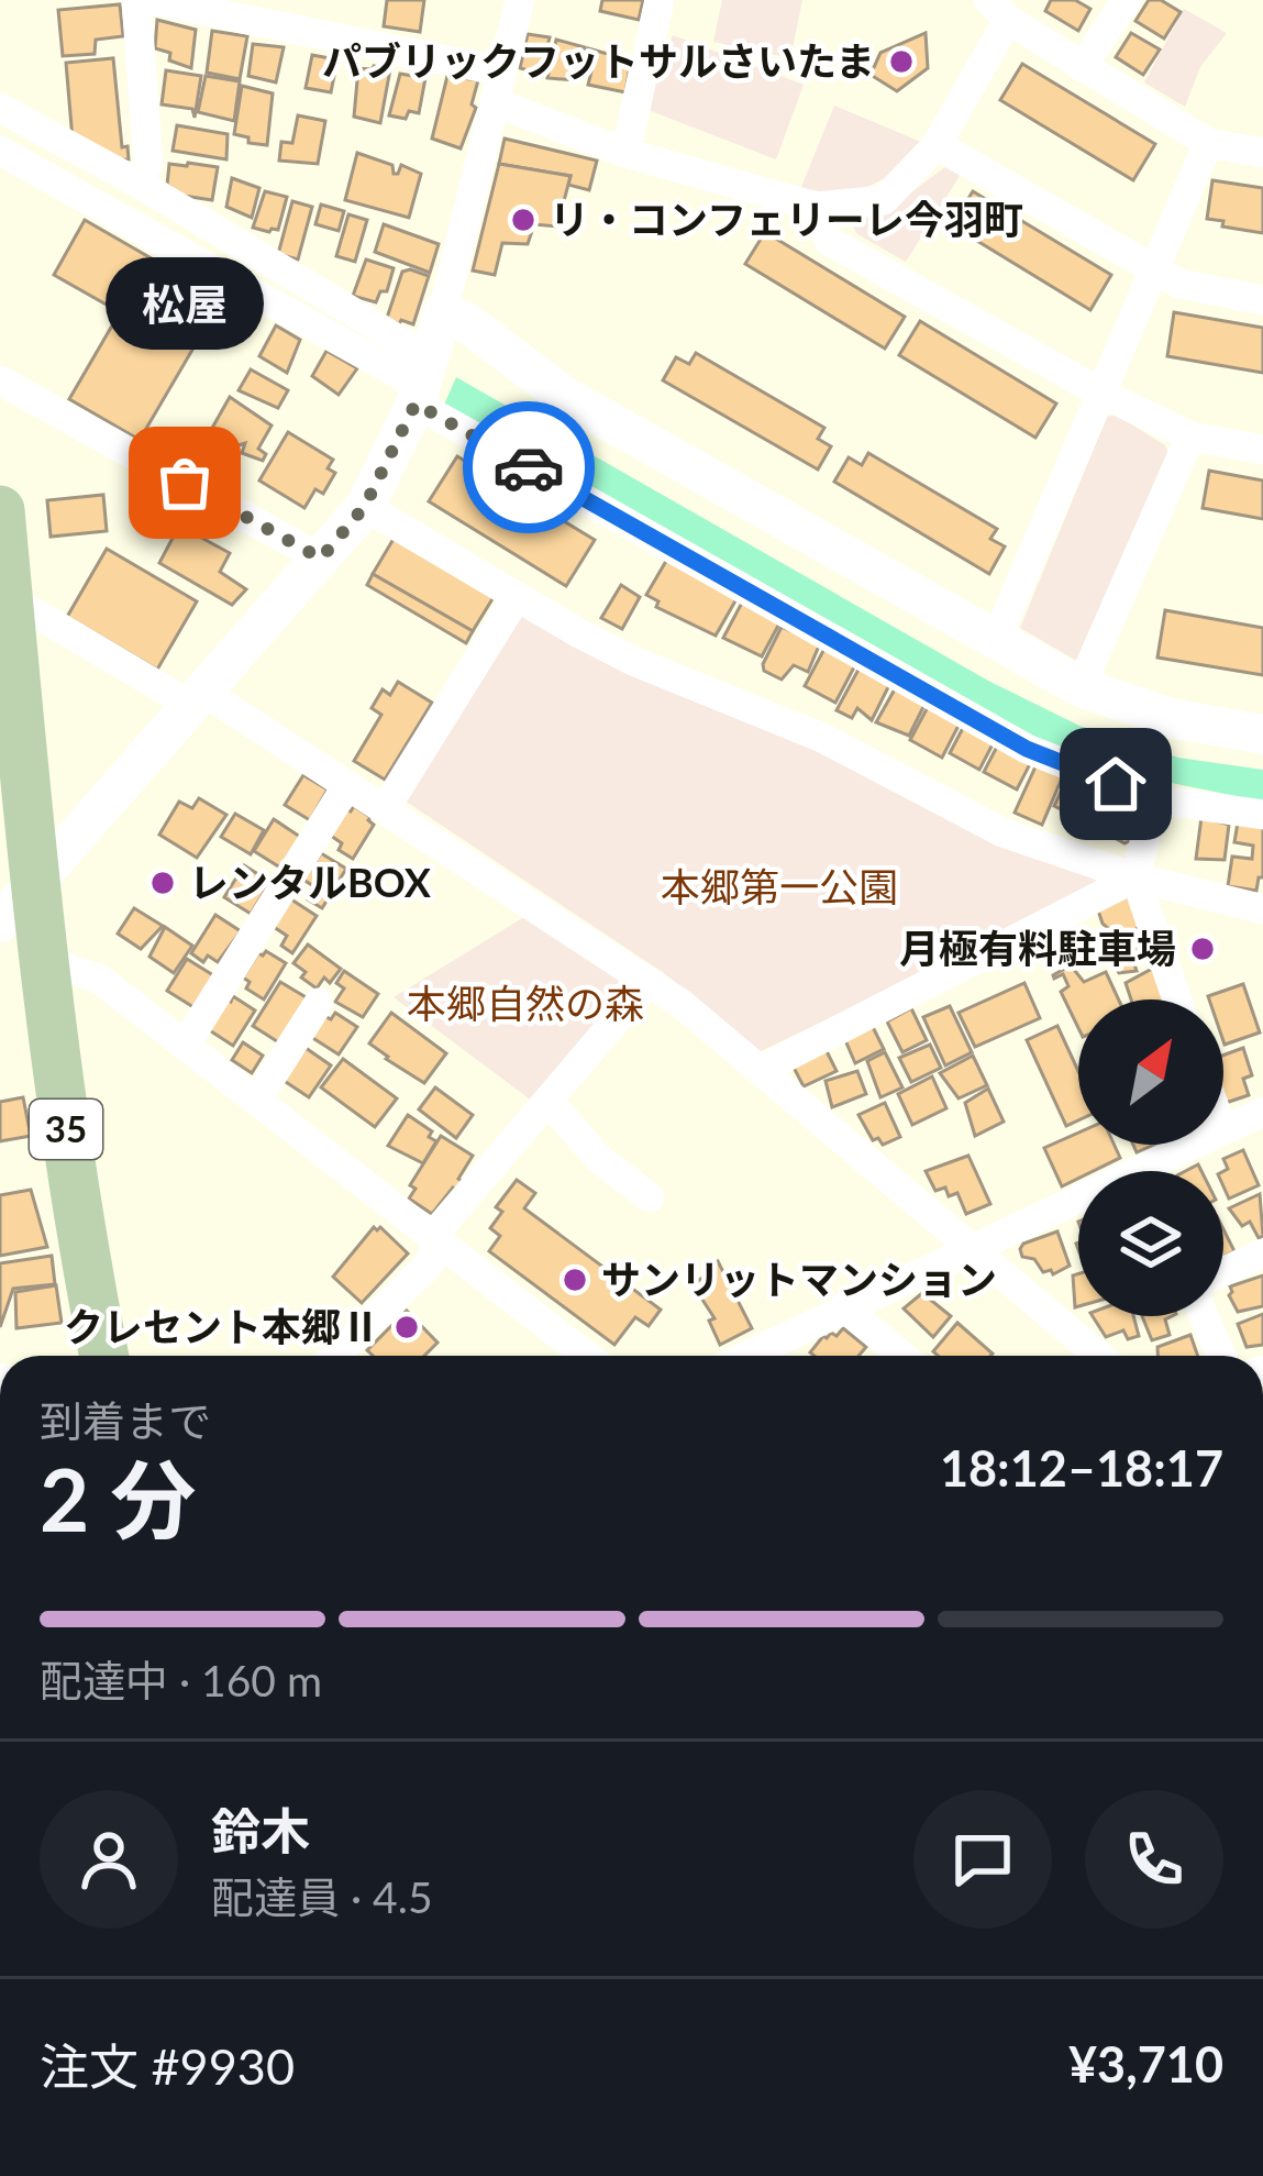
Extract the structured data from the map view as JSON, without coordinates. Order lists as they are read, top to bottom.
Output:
{
  "streets": {
    "main road": ["35"]
  },
  "parks": ["本郷第一公園", "本郷自然の森"],
  "places": [
    "パブリックフットサルさいたま",
    "リ・コンフェリーレ今羽町",
    "松屋",
    "レンタルBOX",
    "月極有料駐車場",
    "サンリットマンション",
    "クレセント本郷Ⅱ"
  ],
  "north": "top right",
  "page": {
    "bubble": "松屋",
    "heading": ["2 分", "到着まで", "18:12–18:17"],
    "panel": [
      "鈴木",
      "配達員 · 4.5",
      "注文 #9930",
      "¥3,710"
    ],
    "bar": "配達中 · 160 m"
  }
}
